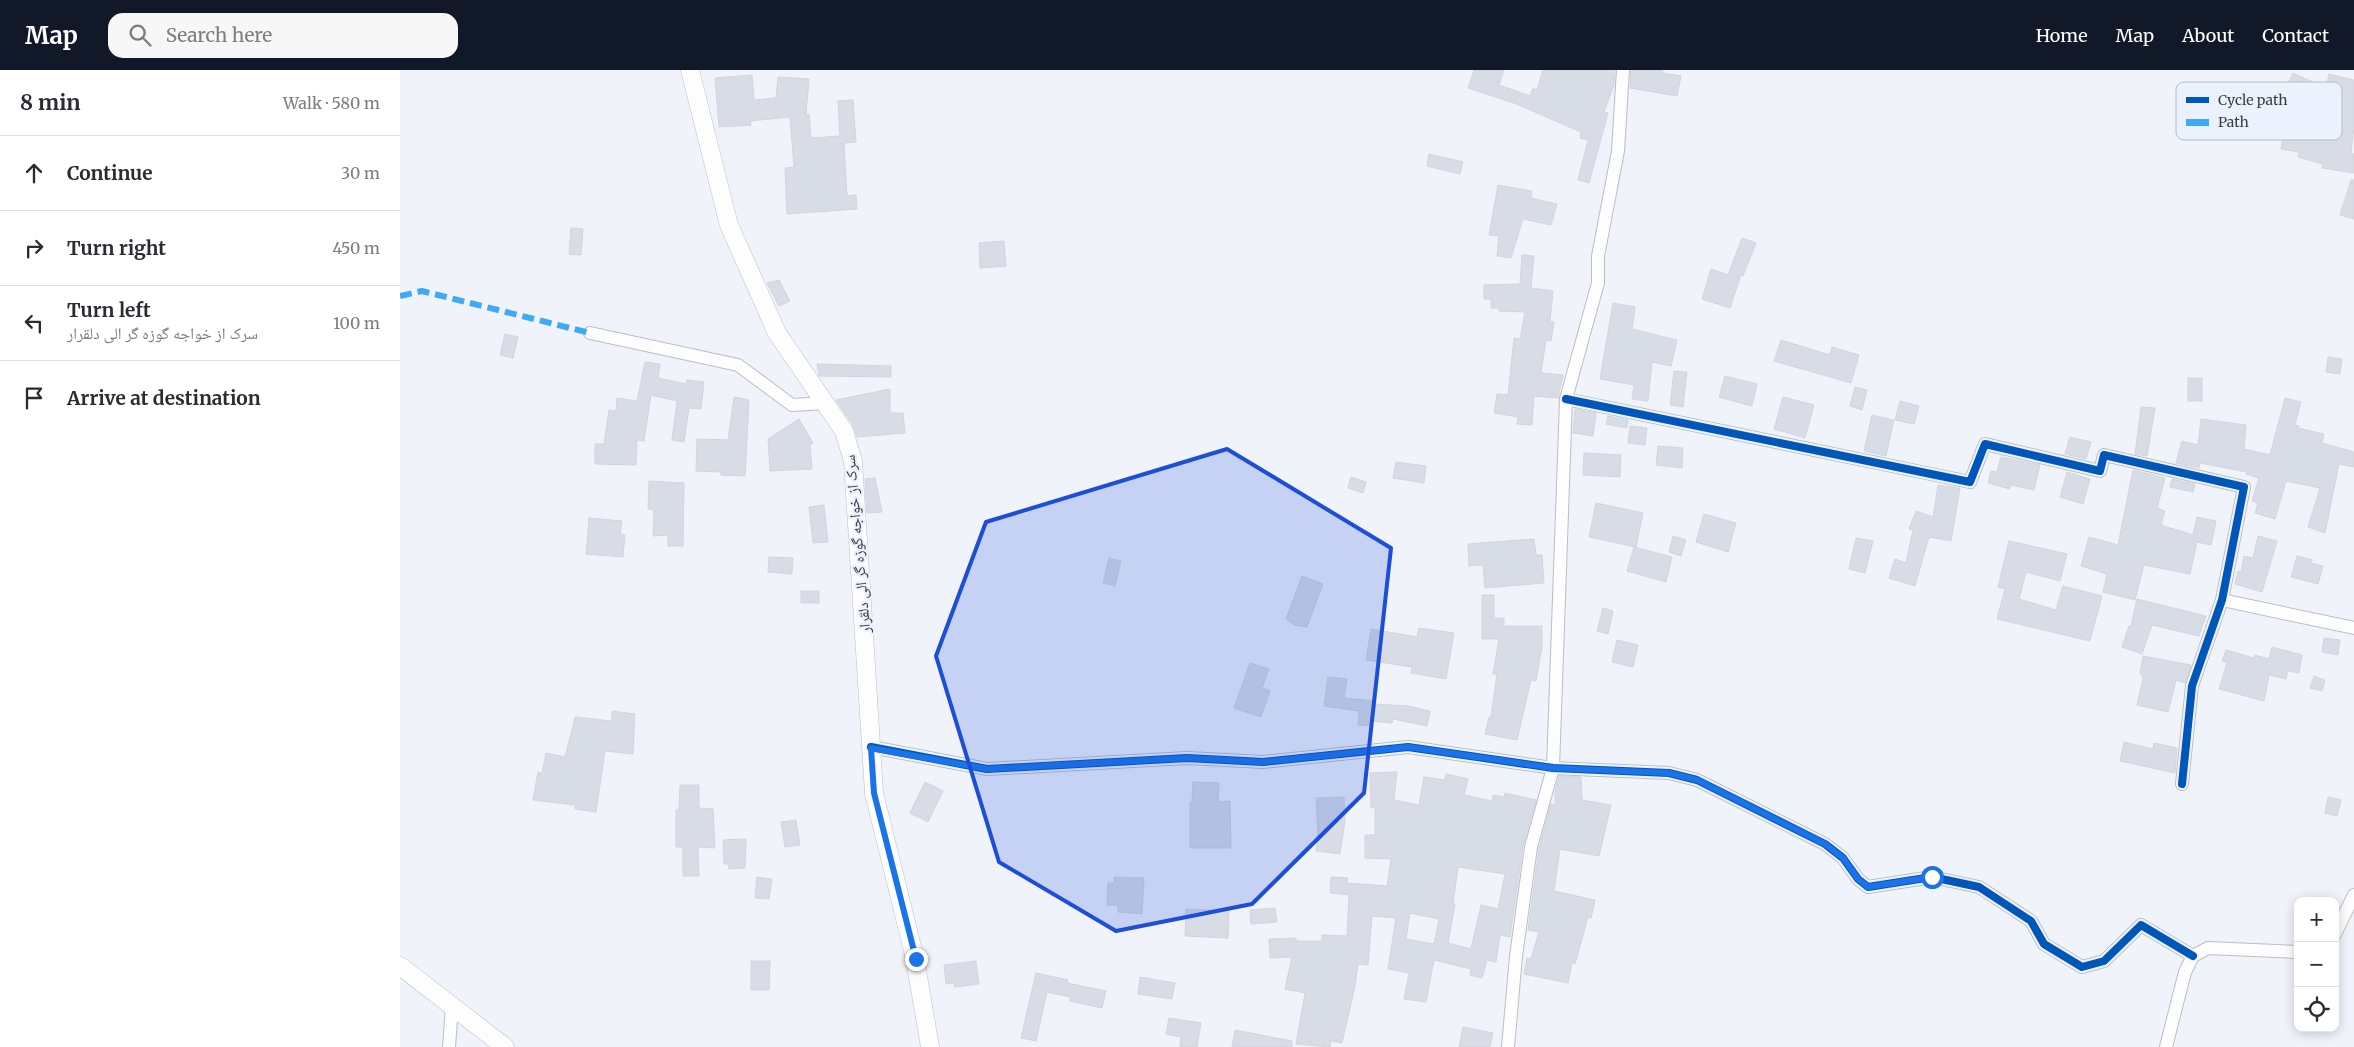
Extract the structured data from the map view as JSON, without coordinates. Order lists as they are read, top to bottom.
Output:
{
  "streets": {
    "street": ["سرک از خواجه گوزه گر الی دلقرار"]
  },
  "legend": ["Cycle path", "Path"],
  "page": {
    "header": "Map",
    "search": "Search here",
    "nav": [
      "Home",
      "Map",
      "About",
      "Contact"
    ],
    "heading": ["8 min", "Walk · 580 m"],
    "list": [
      ["Continue", "30 m"],
      ["Turn right", "450 m"],
      ["Turn left", "سرک از خواجه گوزه گر الی دلقرار", "100 m"],
      "Arrive at destination"
    ],
    "map_buttons": ["+", "−"]
  }
}
